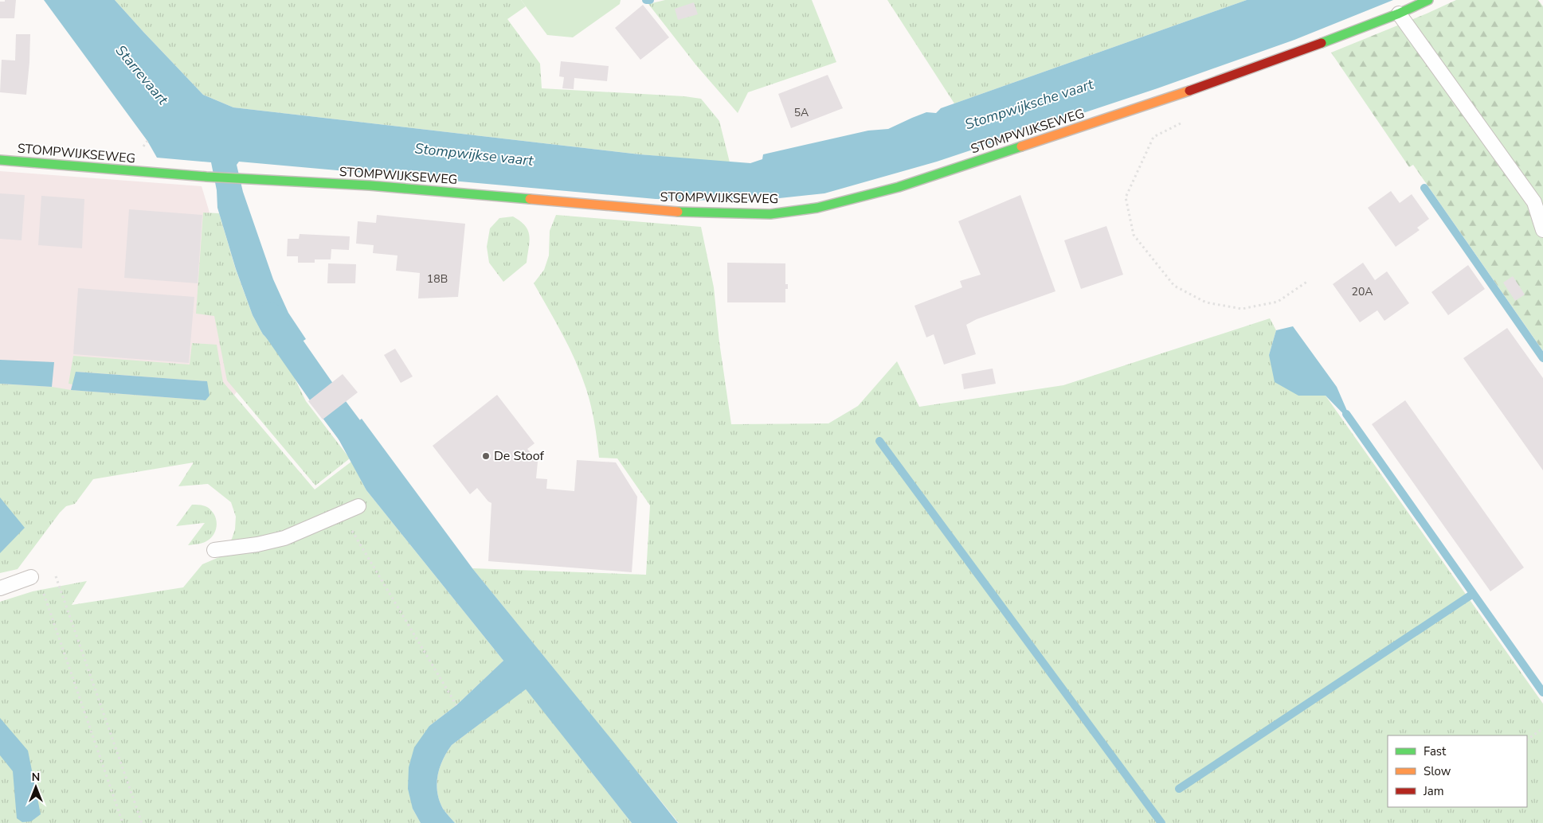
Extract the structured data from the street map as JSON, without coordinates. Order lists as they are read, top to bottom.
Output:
{
  "streets": {
    "street": ["STOMPWIJKSEWEG"]
  },
  "water": ["Starrevaart", "Stompwijksche vaart", "Stompwijkse vaart"],
  "places": ["De Stoof"],
  "house_numbers": ["5A", "18B", "20A"],
  "legend": ["Fast", "Slow", "Jam"],
  "north": "top"
}
